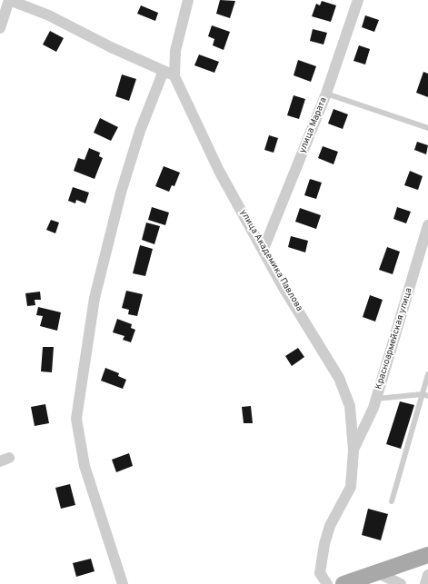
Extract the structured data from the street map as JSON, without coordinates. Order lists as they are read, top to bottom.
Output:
{
  "streets": {
    "street": ["улица Марата", "улица Академика Павлова", "Красноармейская улица"]
  },
  "crossings": [
    ["улица Марата", "улица Академика Павлова"],
    ["улица Академика Павлова", "Красноармейская улица"]
  ]
}
